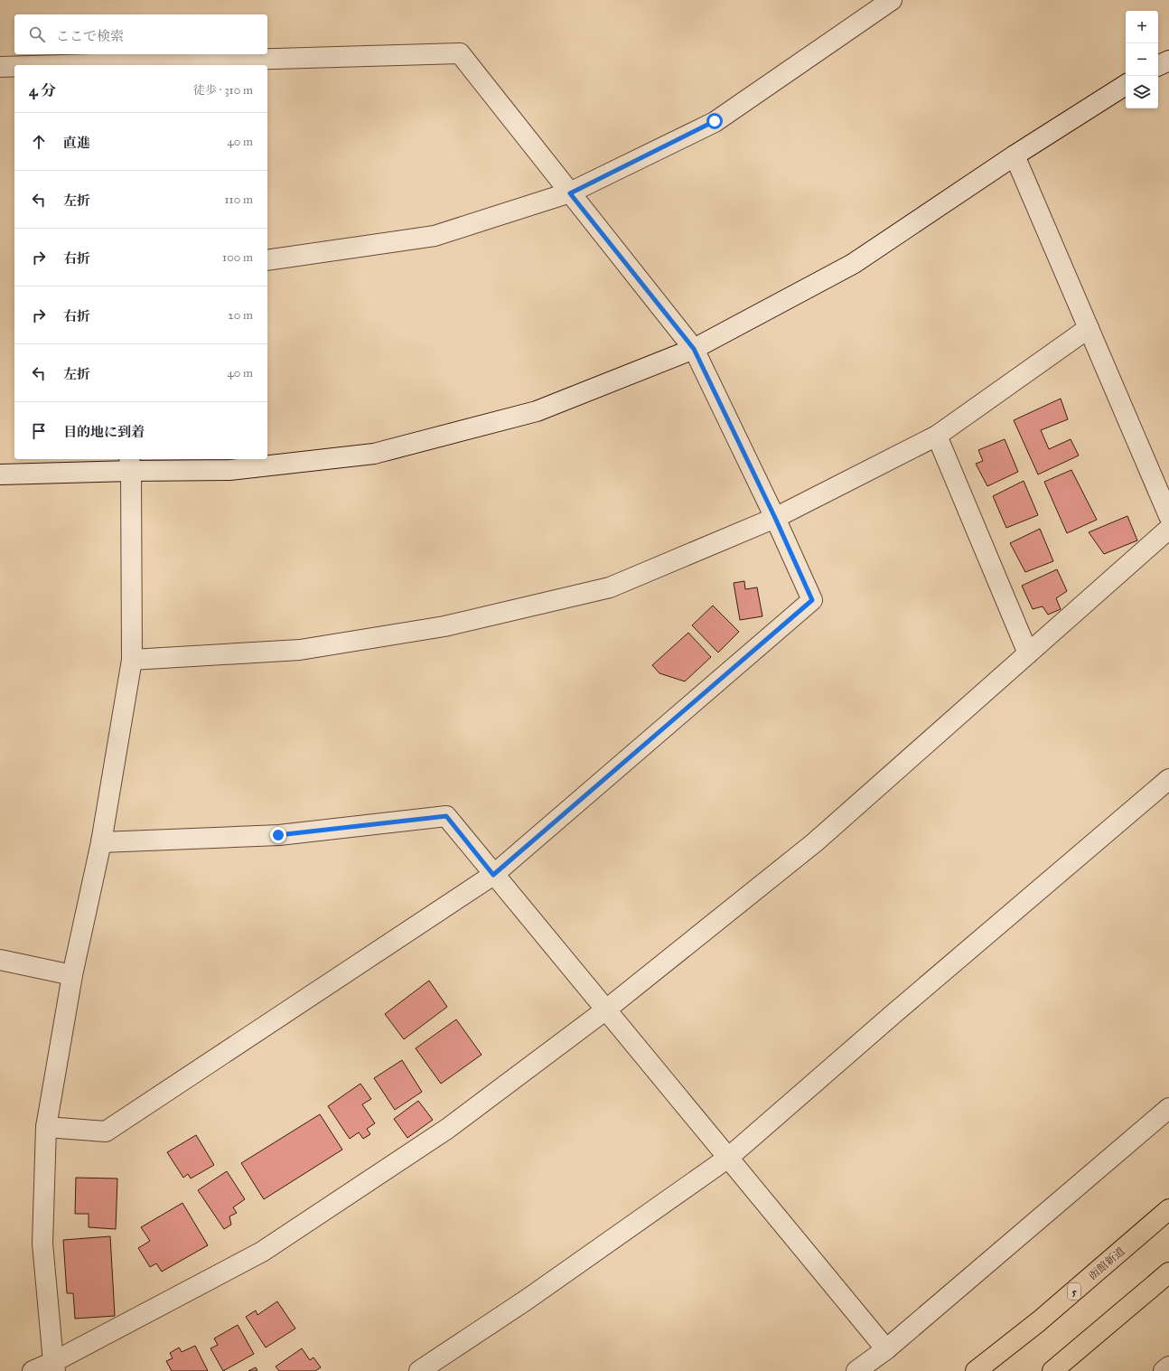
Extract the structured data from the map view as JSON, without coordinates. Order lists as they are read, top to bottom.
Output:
{
  "streets": {
    "highway": ["函館新道", "5"]
  },
  "page": {
    "map_buttons": ["+", "−"],
    "search": "ここで検索",
    "heading": ["4 分", "徒歩 · 310 m"],
    "list": [
      ["直進", "40 m"],
      ["左折", "110 m"],
      ["右折", "100 m"],
      ["右折", "20 m"],
      ["左折", "40 m"],
      "目的地に到着"
    ]
  }
}
